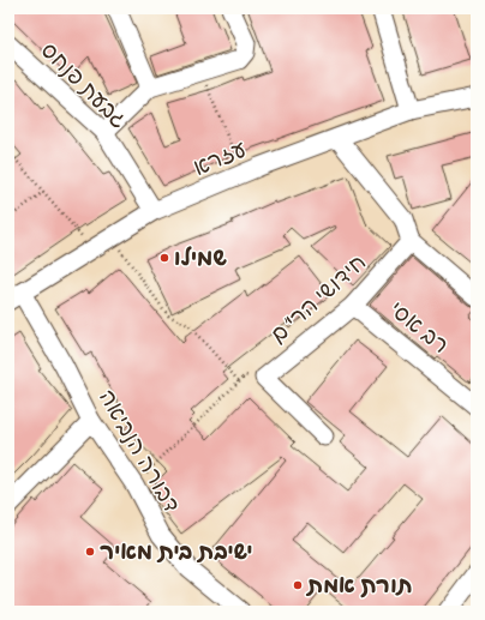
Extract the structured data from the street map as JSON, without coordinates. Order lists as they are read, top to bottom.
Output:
{
  "streets": {
    "street": [
      "גבעת פנחס",
      "עזרא",
      "חידושי הרי\"ם",
      "רב אסי",
      "דבורה הנביאה"
    ]
  },
  "crossings": [
    ["גבעת פנחס", "עזרא"],
    ["עזרא", "דבורה הנביאה"],
    ["חידושי הרי\"ם", "רב אסי"]
  ],
  "places": ["שמילו", "ישיבת בית מאיר", "תורת אמת"]
}
